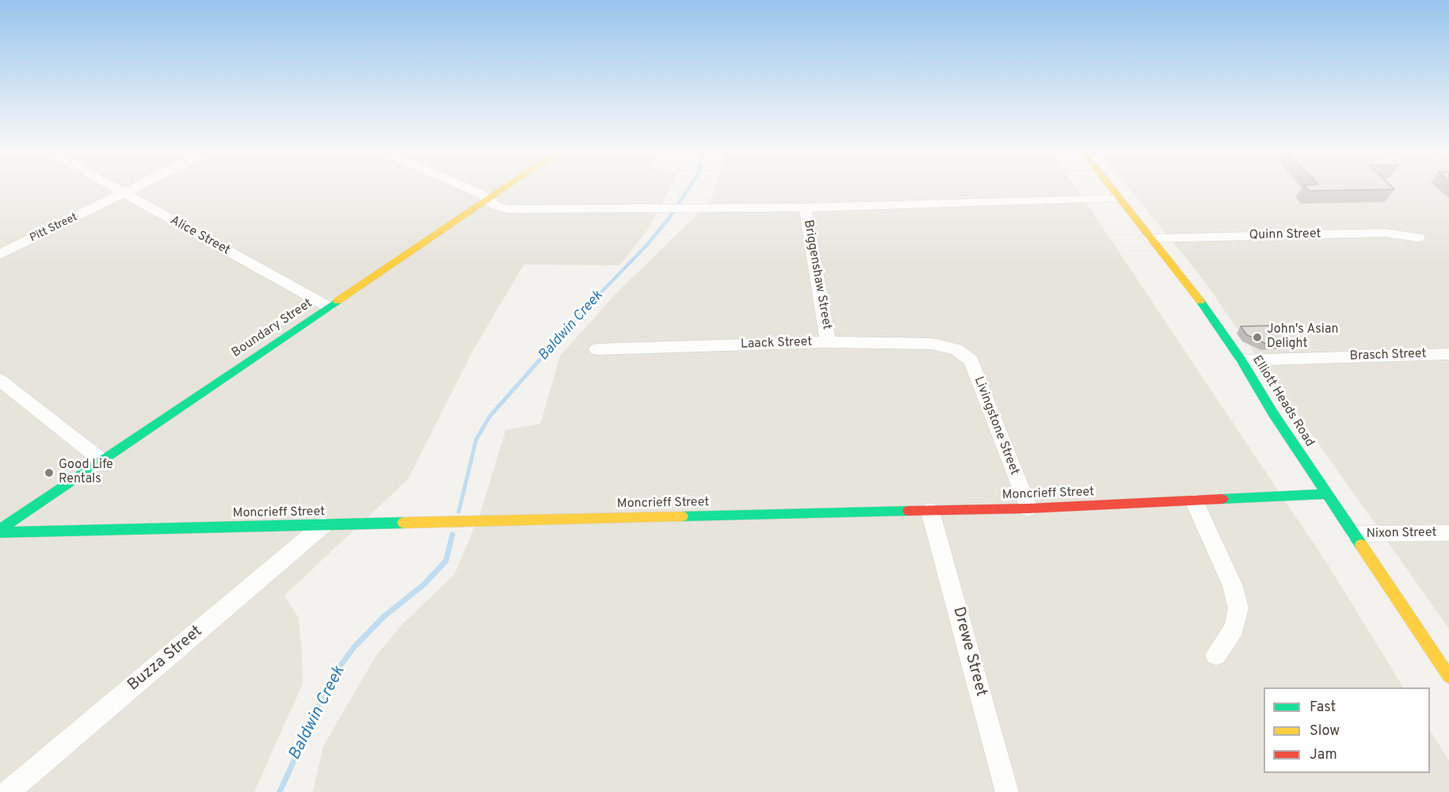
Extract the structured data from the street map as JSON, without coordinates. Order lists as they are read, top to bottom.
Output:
{
  "streets": {
    "street": [
      "Pitt Street",
      "Quinn Street",
      "Alice Street",
      "Briggenshaw Street",
      "Boundary Street",
      "Laack Street",
      "Brasch Street",
      "Elliott Heads Road",
      "Livingstone Street",
      "Moncrieff Street",
      "Nixon Street",
      "Drewe Street",
      "Buzza Street"
    ]
  },
  "crossings": [
    ["Pitt Street", "Alice Street"],
    ["Quinn Street", "Elliott Heads Road"],
    ["Alice Street", "Boundary Street"],
    ["Briggenshaw Street", "Laack Street"],
    ["Boundary Street", "Moncrieff Street"],
    ["Laack Street", "Livingstone Street"],
    ["Brasch Street", "Elliott Heads Road"],
    ["Elliott Heads Road", "Moncrieff Street"],
    ["Elliott Heads Road", "Nixon Street"],
    ["Livingstone Street", "Moncrieff Street"],
    ["Moncrieff Street", "Drewe Street"],
    ["Moncrieff Street", "Buzza Street"]
  ],
  "water": ["Baldwin Creek"],
  "places": ["John's Asian Delight", "Good Life Rentals"],
  "legend": ["Fast", "Slow", "Jam"]
}
